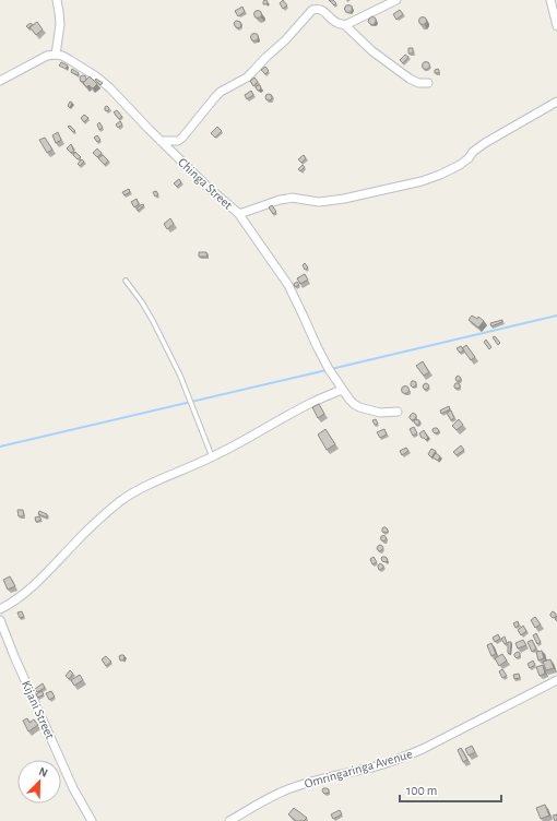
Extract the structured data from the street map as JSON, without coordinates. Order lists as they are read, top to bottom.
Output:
{
  "streets": {
    "street": ["Chinga Street", "Kijani Street", "Omringaringa Avenue"]
  },
  "scale_bar": "100 m",
  "north": "top right"
}
